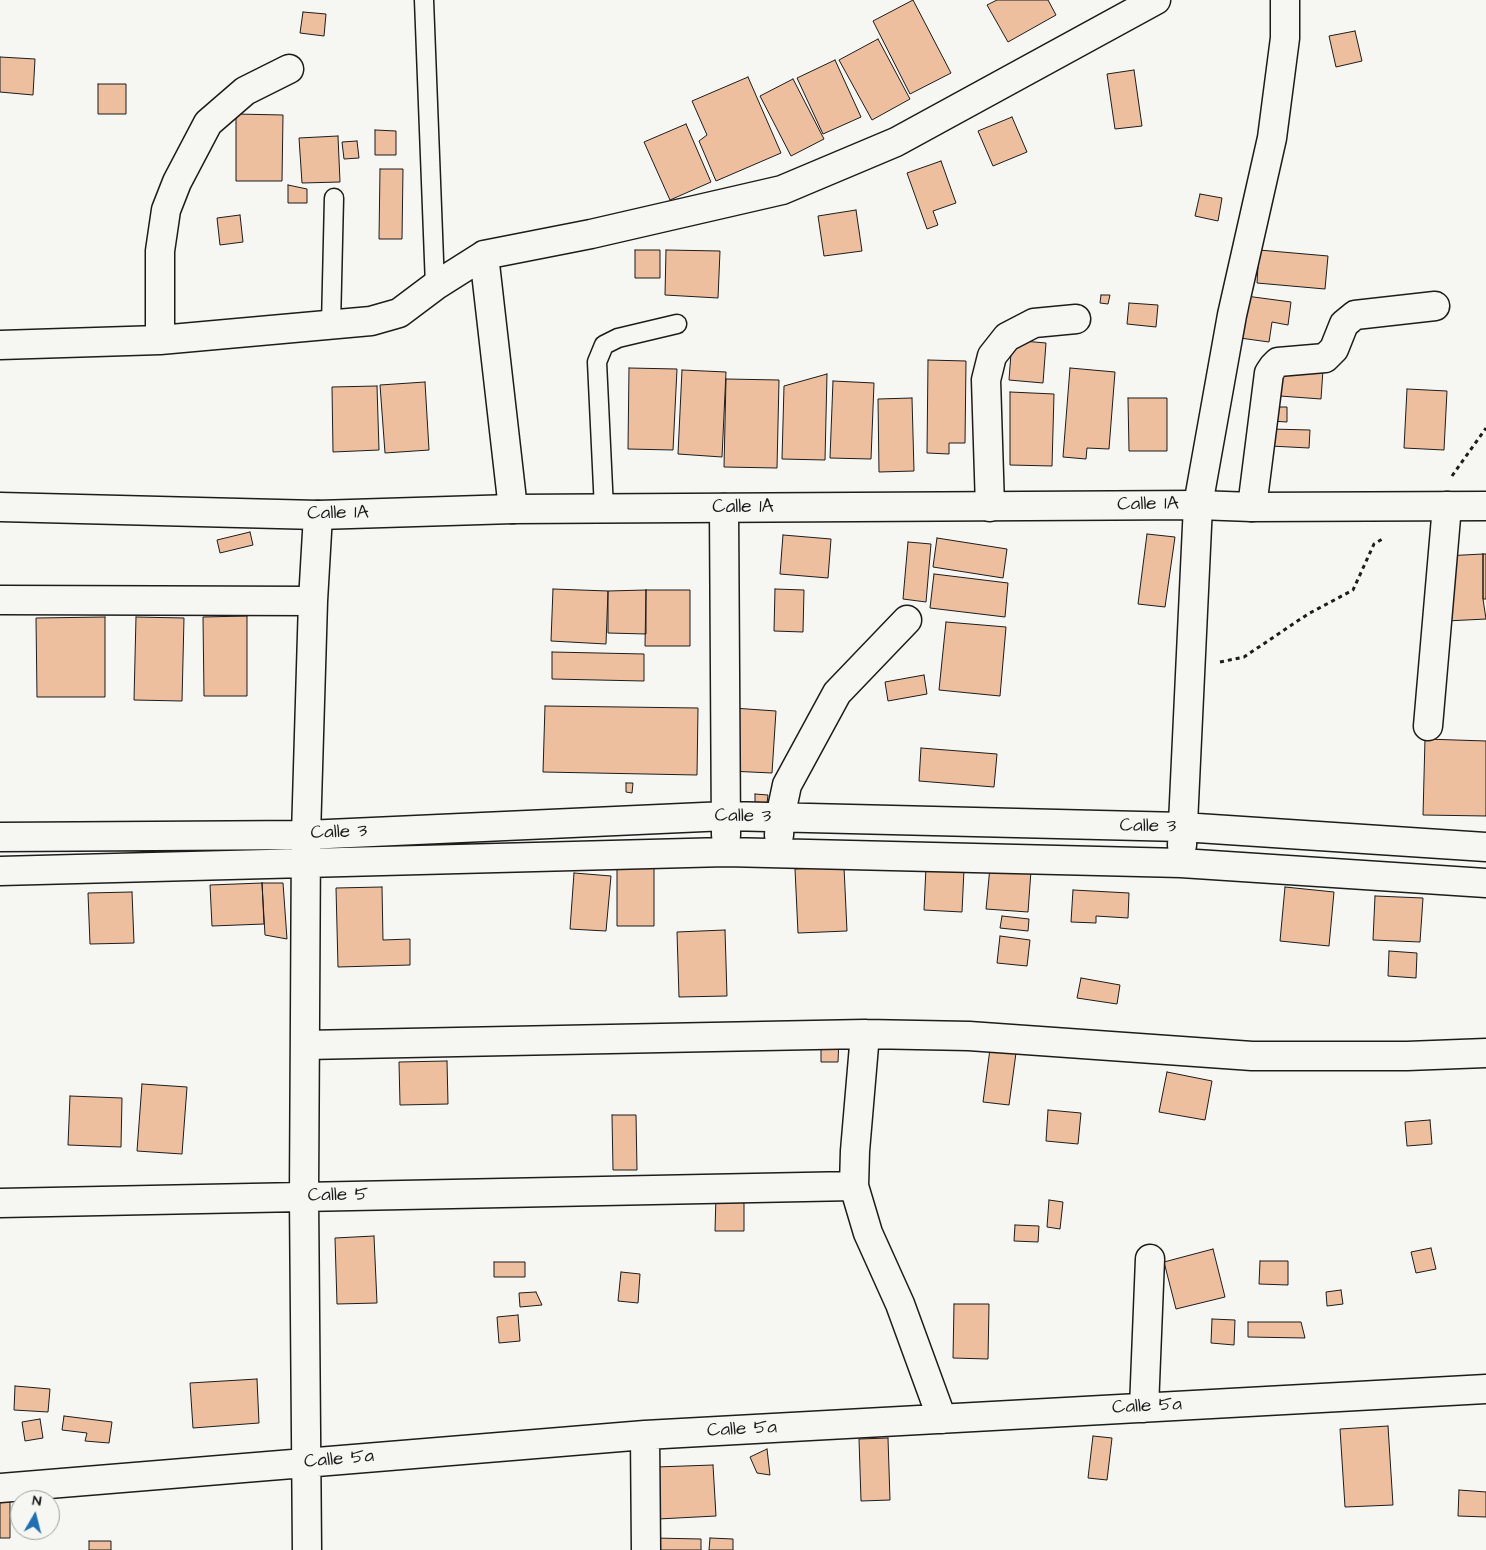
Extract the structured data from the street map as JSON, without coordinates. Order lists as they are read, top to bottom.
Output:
{
  "streets": {
    "street": [
      "Calle 1A",
      "Calle 3",
      "Calle 5",
      "Calle 5a"
    ]
  },
  "north": "top"
}
